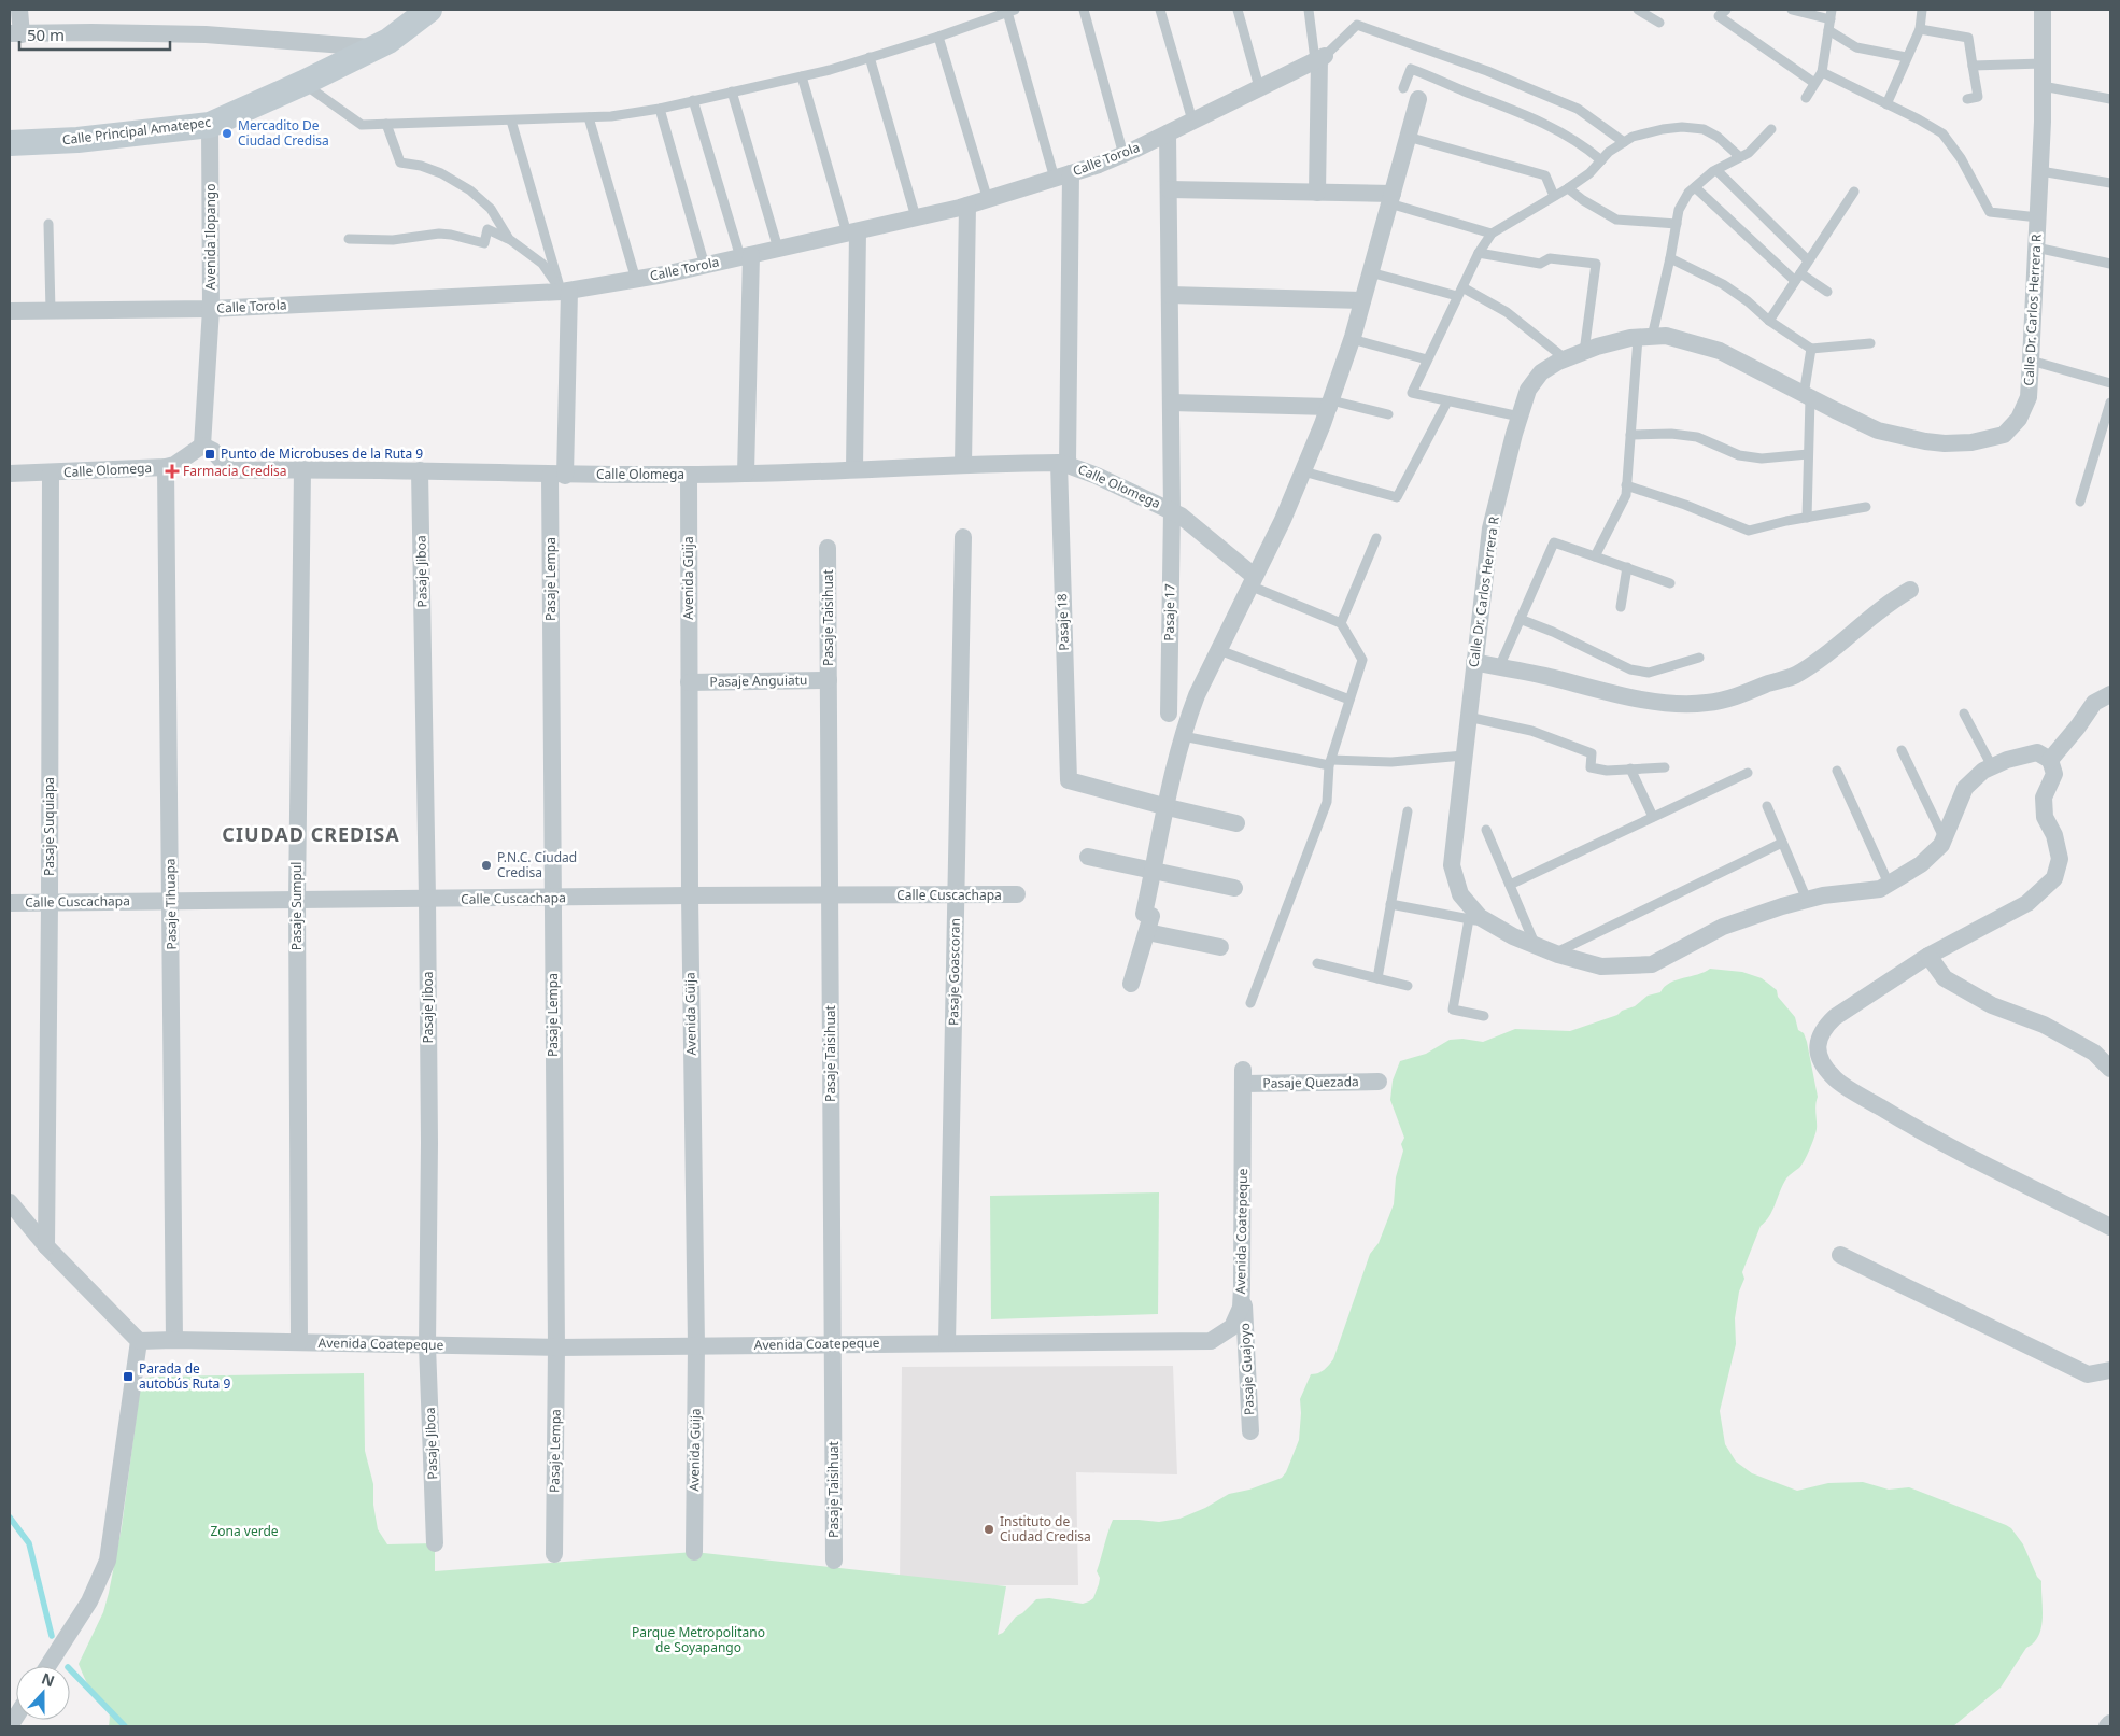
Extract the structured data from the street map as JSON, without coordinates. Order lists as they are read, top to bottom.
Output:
{
  "streets": {
    "street": [
      "Calle Principal Amatepec",
      "Calle Torola",
      "Avenida Ilopango",
      "Calle Dr. Carlos Herrera R",
      "Calle Olomega",
      "Pasaje Jiboa",
      "Avenida Güija",
      "Pasaje Lempa",
      "Pasaje 17",
      "Pasaje Taisihuat",
      "Pasaje 18",
      "Pasaje Anguiatu",
      "Pasaje Suquiapa",
      "Calle Cuscachapa",
      "Pasaje Tihuapa",
      "Pasaje Sumpul",
      "Pasaje Goascoran",
      "Pasaje Quezada",
      "Avenida Coatepeque",
      "Pasaje Guajoyo"
    ]
  },
  "crossings": [
    ["Calle Principal Amatepec", "Avenida Ilopango"],
    ["Calle Torola", "Avenida Ilopango"],
    ["Calle Torola", "Pasaje Lempa"],
    ["Calle Torola", "Pasaje 17"],
    ["Calle Torola", "Pasaje 18"],
    ["Avenida Ilopango", "Calle Olomega"],
    ["Calle Olomega", "Pasaje Jiboa"],
    ["Calle Olomega", "Avenida Güija"],
    ["Calle Olomega", "Pasaje Lempa"],
    ["Calle Olomega", "Pasaje 17"],
    ["Calle Olomega", "Pasaje 18"],
    ["Calle Olomega", "Pasaje Suquiapa"],
    ["Calle Olomega", "Pasaje Tihuapa"],
    ["Calle Olomega", "Pasaje Sumpul"],
    ["Pasaje Jiboa", "Calle Cuscachapa"],
    ["Pasaje Jiboa", "Avenida Coatepeque"],
    ["Avenida Güija", "Pasaje Anguiatu"],
    ["Avenida Güija", "Calle Cuscachapa"],
    ["Avenida Güija", "Avenida Coatepeque"],
    ["Pasaje Lempa", "Calle Cuscachapa"],
    ["Pasaje Lempa", "Avenida Coatepeque"],
    ["Pasaje Taisihuat", "Pasaje Anguiatu"],
    ["Pasaje Taisihuat", "Calle Cuscachapa"],
    ["Pasaje Taisihuat", "Avenida Coatepeque"],
    ["Pasaje Suquiapa", "Calle Cuscachapa"],
    ["Calle Cuscachapa", "Pasaje Tihuapa"],
    ["Calle Cuscachapa", "Pasaje Sumpul"],
    ["Calle Cuscachapa", "Pasaje Goascoran"],
    ["Pasaje Tihuapa", "Avenida Coatepeque"],
    ["Pasaje Sumpul", "Avenida Coatepeque"],
    ["Pasaje Goascoran", "Avenida Coatepeque"],
    ["Pasaje Quezada", "Avenida Coatepeque"],
    ["Avenida Coatepeque", "Pasaje Guajoyo"]
  ],
  "districts": ["CIUDAD CREDISA"],
  "parks": ["Zona verde", "Parque Metropolitano de Soyapango"],
  "places": {
    "other": ["Mercadito De Ciudad Credisa", "P.N.C. Ciudad Credisa", "Instituto de Ciudad Credisa"],
    "transit": ["Punto de Microbuses de la Ruta 9", "Parada de autobús Ruta 9"],
    "health": ["Farmacia Credisa"]
  },
  "scale_bar": "50 m",
  "north": "top"
}
